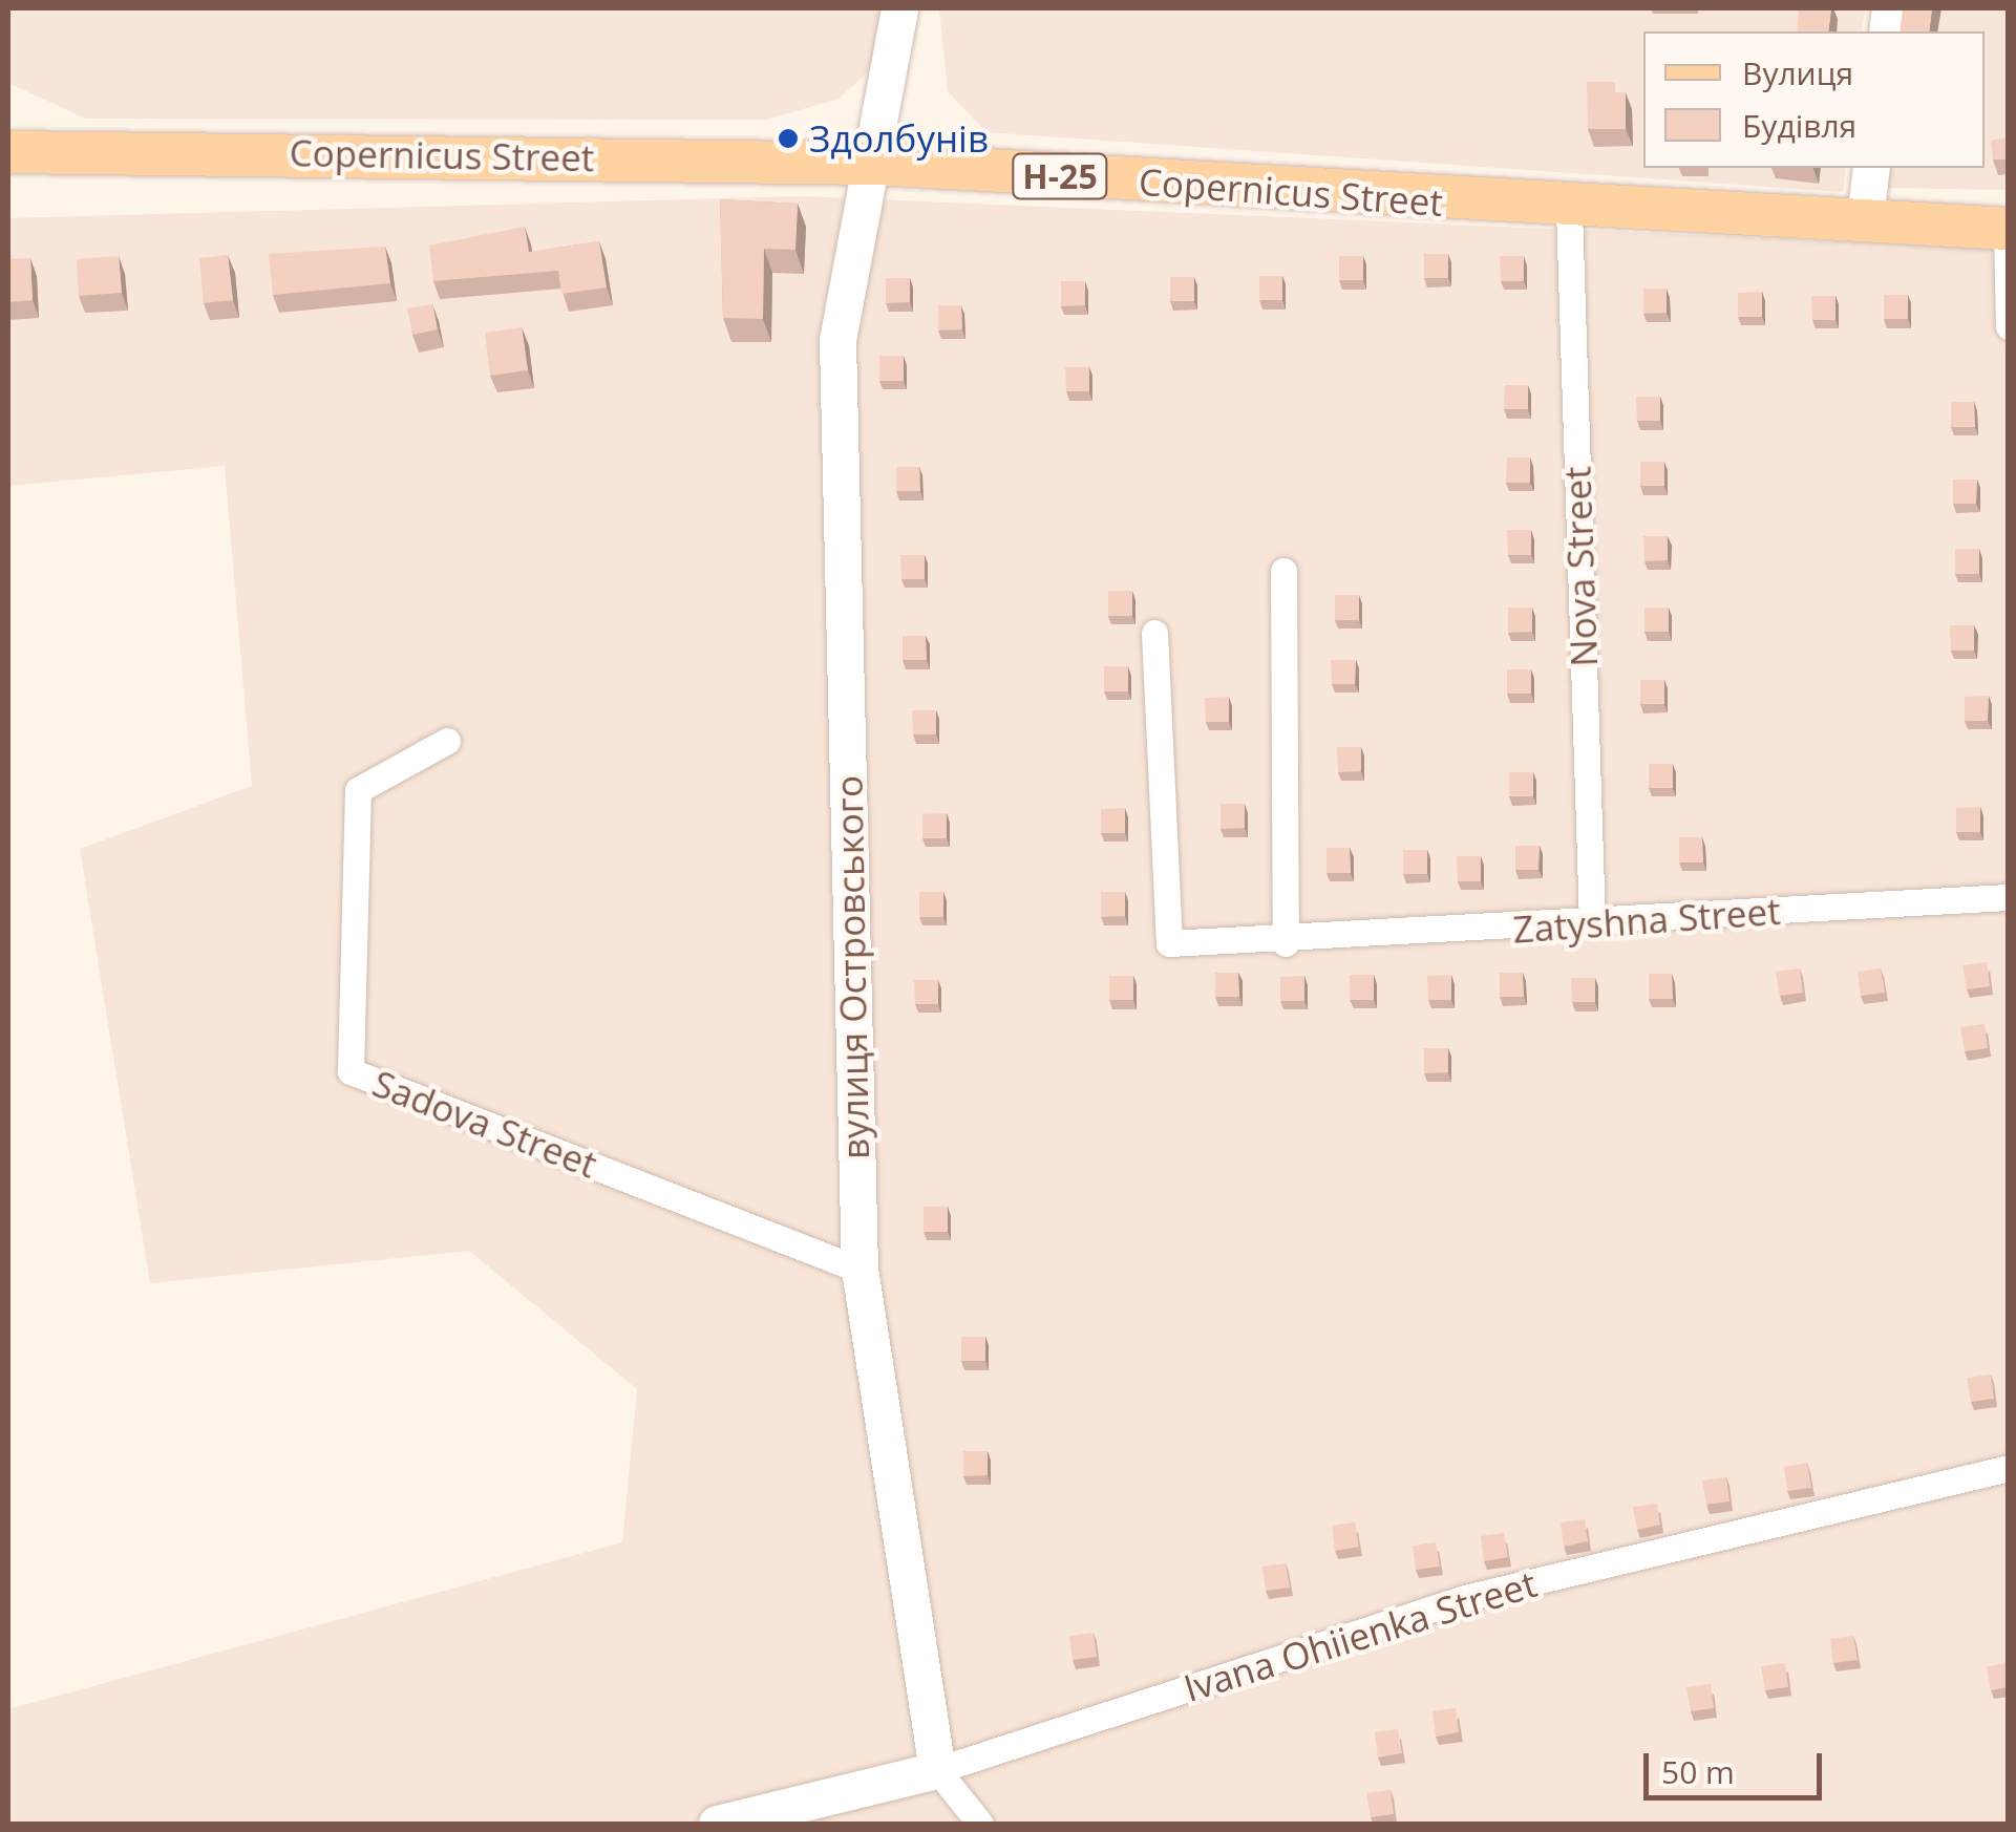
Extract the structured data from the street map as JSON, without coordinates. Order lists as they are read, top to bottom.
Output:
{
  "streets": {
    "main road": ["Copernicus Street", "Н-25"],
    "street": [
      "Nova Street",
      "Zatyshna Street",
      "вулиця Островського",
      "Sadova Street",
      "Ivana Ohiienka Street"
    ]
  },
  "crossings": [
    ["Copernicus Street", "Nova Street"],
    ["Copernicus Street", "вулиця Островського"],
    ["Nova Street", "Zatyshna Street"],
    ["вулиця Островського", "Sadova Street"],
    ["вулиця Островського", "Ivana Ohiienka Street"]
  ],
  "places": ["Здолбунів"],
  "legend": ["Вулиця", "Будівля"],
  "scale_bar": "50 m"
}
